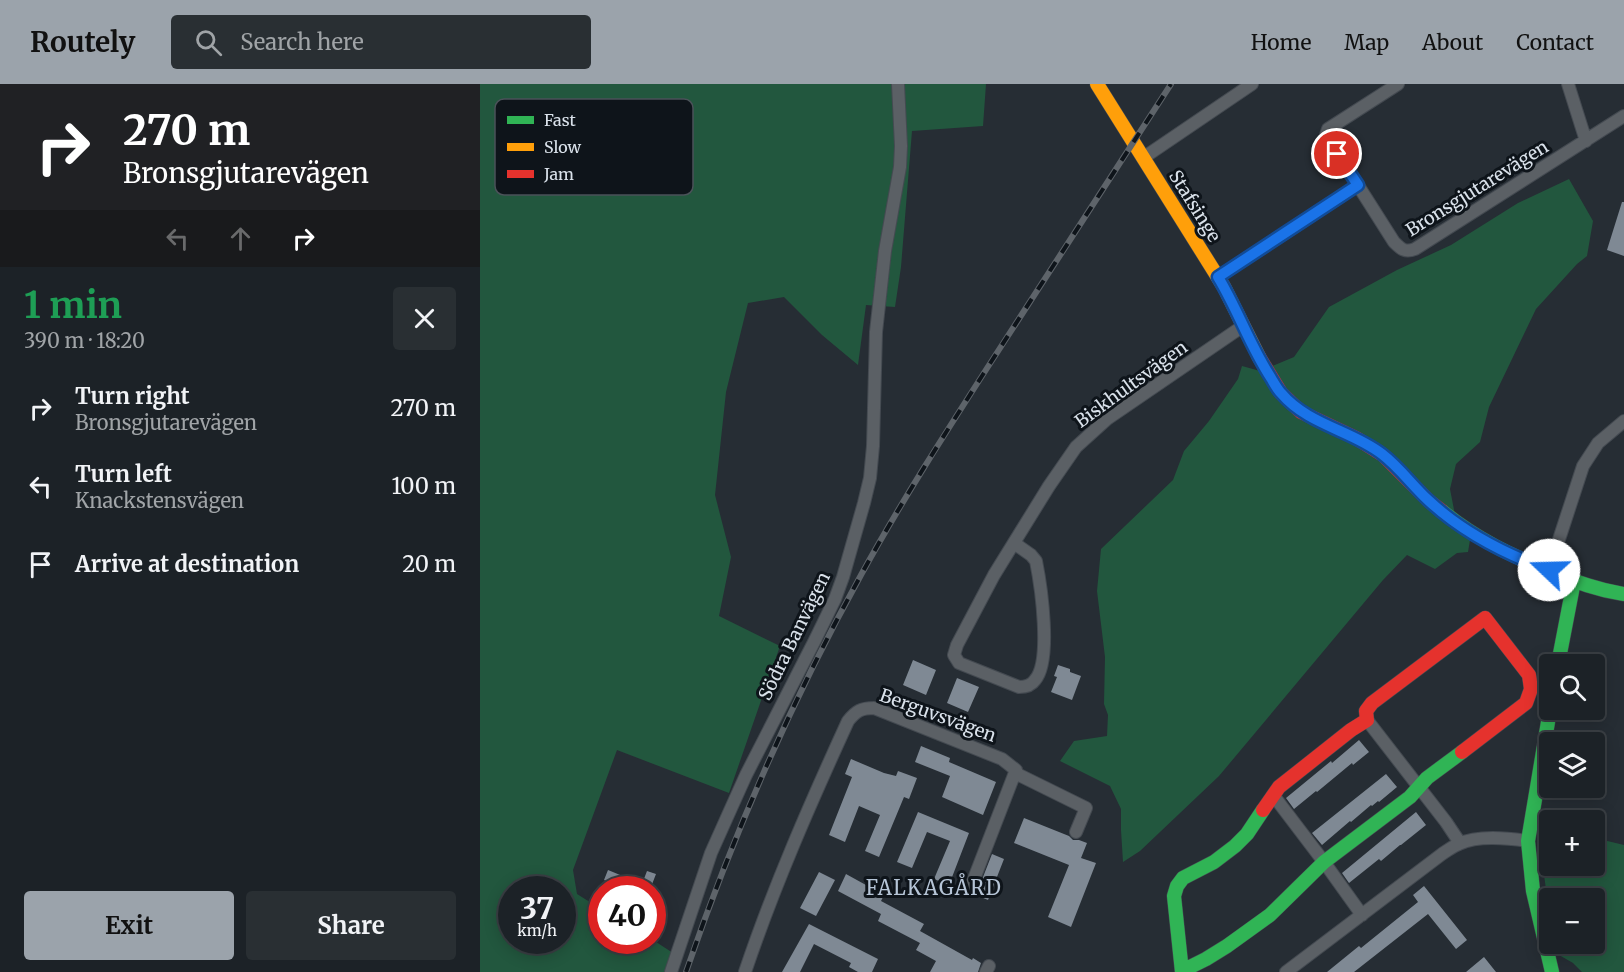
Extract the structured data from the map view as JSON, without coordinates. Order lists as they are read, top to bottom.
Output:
{
  "streets": {
    "street": [
      "Bronsgjutarevägen",
      "Stafsinge",
      "Biskhultsvägen",
      "Södra Banvägen",
      "Berguvsvägen"
    ]
  },
  "crossings": [
    ["Stafsinge", "Biskhultsvägen"]
  ],
  "districts": ["FALKAGÅRD"],
  "legend": ["Fast", "Slow", "Jam"],
  "page": {
    "header": "Routely",
    "search": "Search here",
    "nav": [
      "Home",
      "Map",
      "About",
      "Contact"
    ],
    "turn": ["270 m", "Bronsgjutarevägen"],
    "heading": ["1 min", "390 m · 18:20"],
    "list": [
      {
        "name": "Turn right",
        "note": "Bronsgjutarevägen",
        "value": "270 m"
      },
      {
        "name": "Turn left",
        "note": "Knackstensvägen",
        "value": "100 m"
      },
      {
        "name": "Arrive at destination",
        "value": "20 m"
      }
    ],
    "map_buttons": ["+", "−"],
    "speed": "37 km/h",
    "limit": "40",
    "buttons": ["Exit", "Share"]
  }
}
